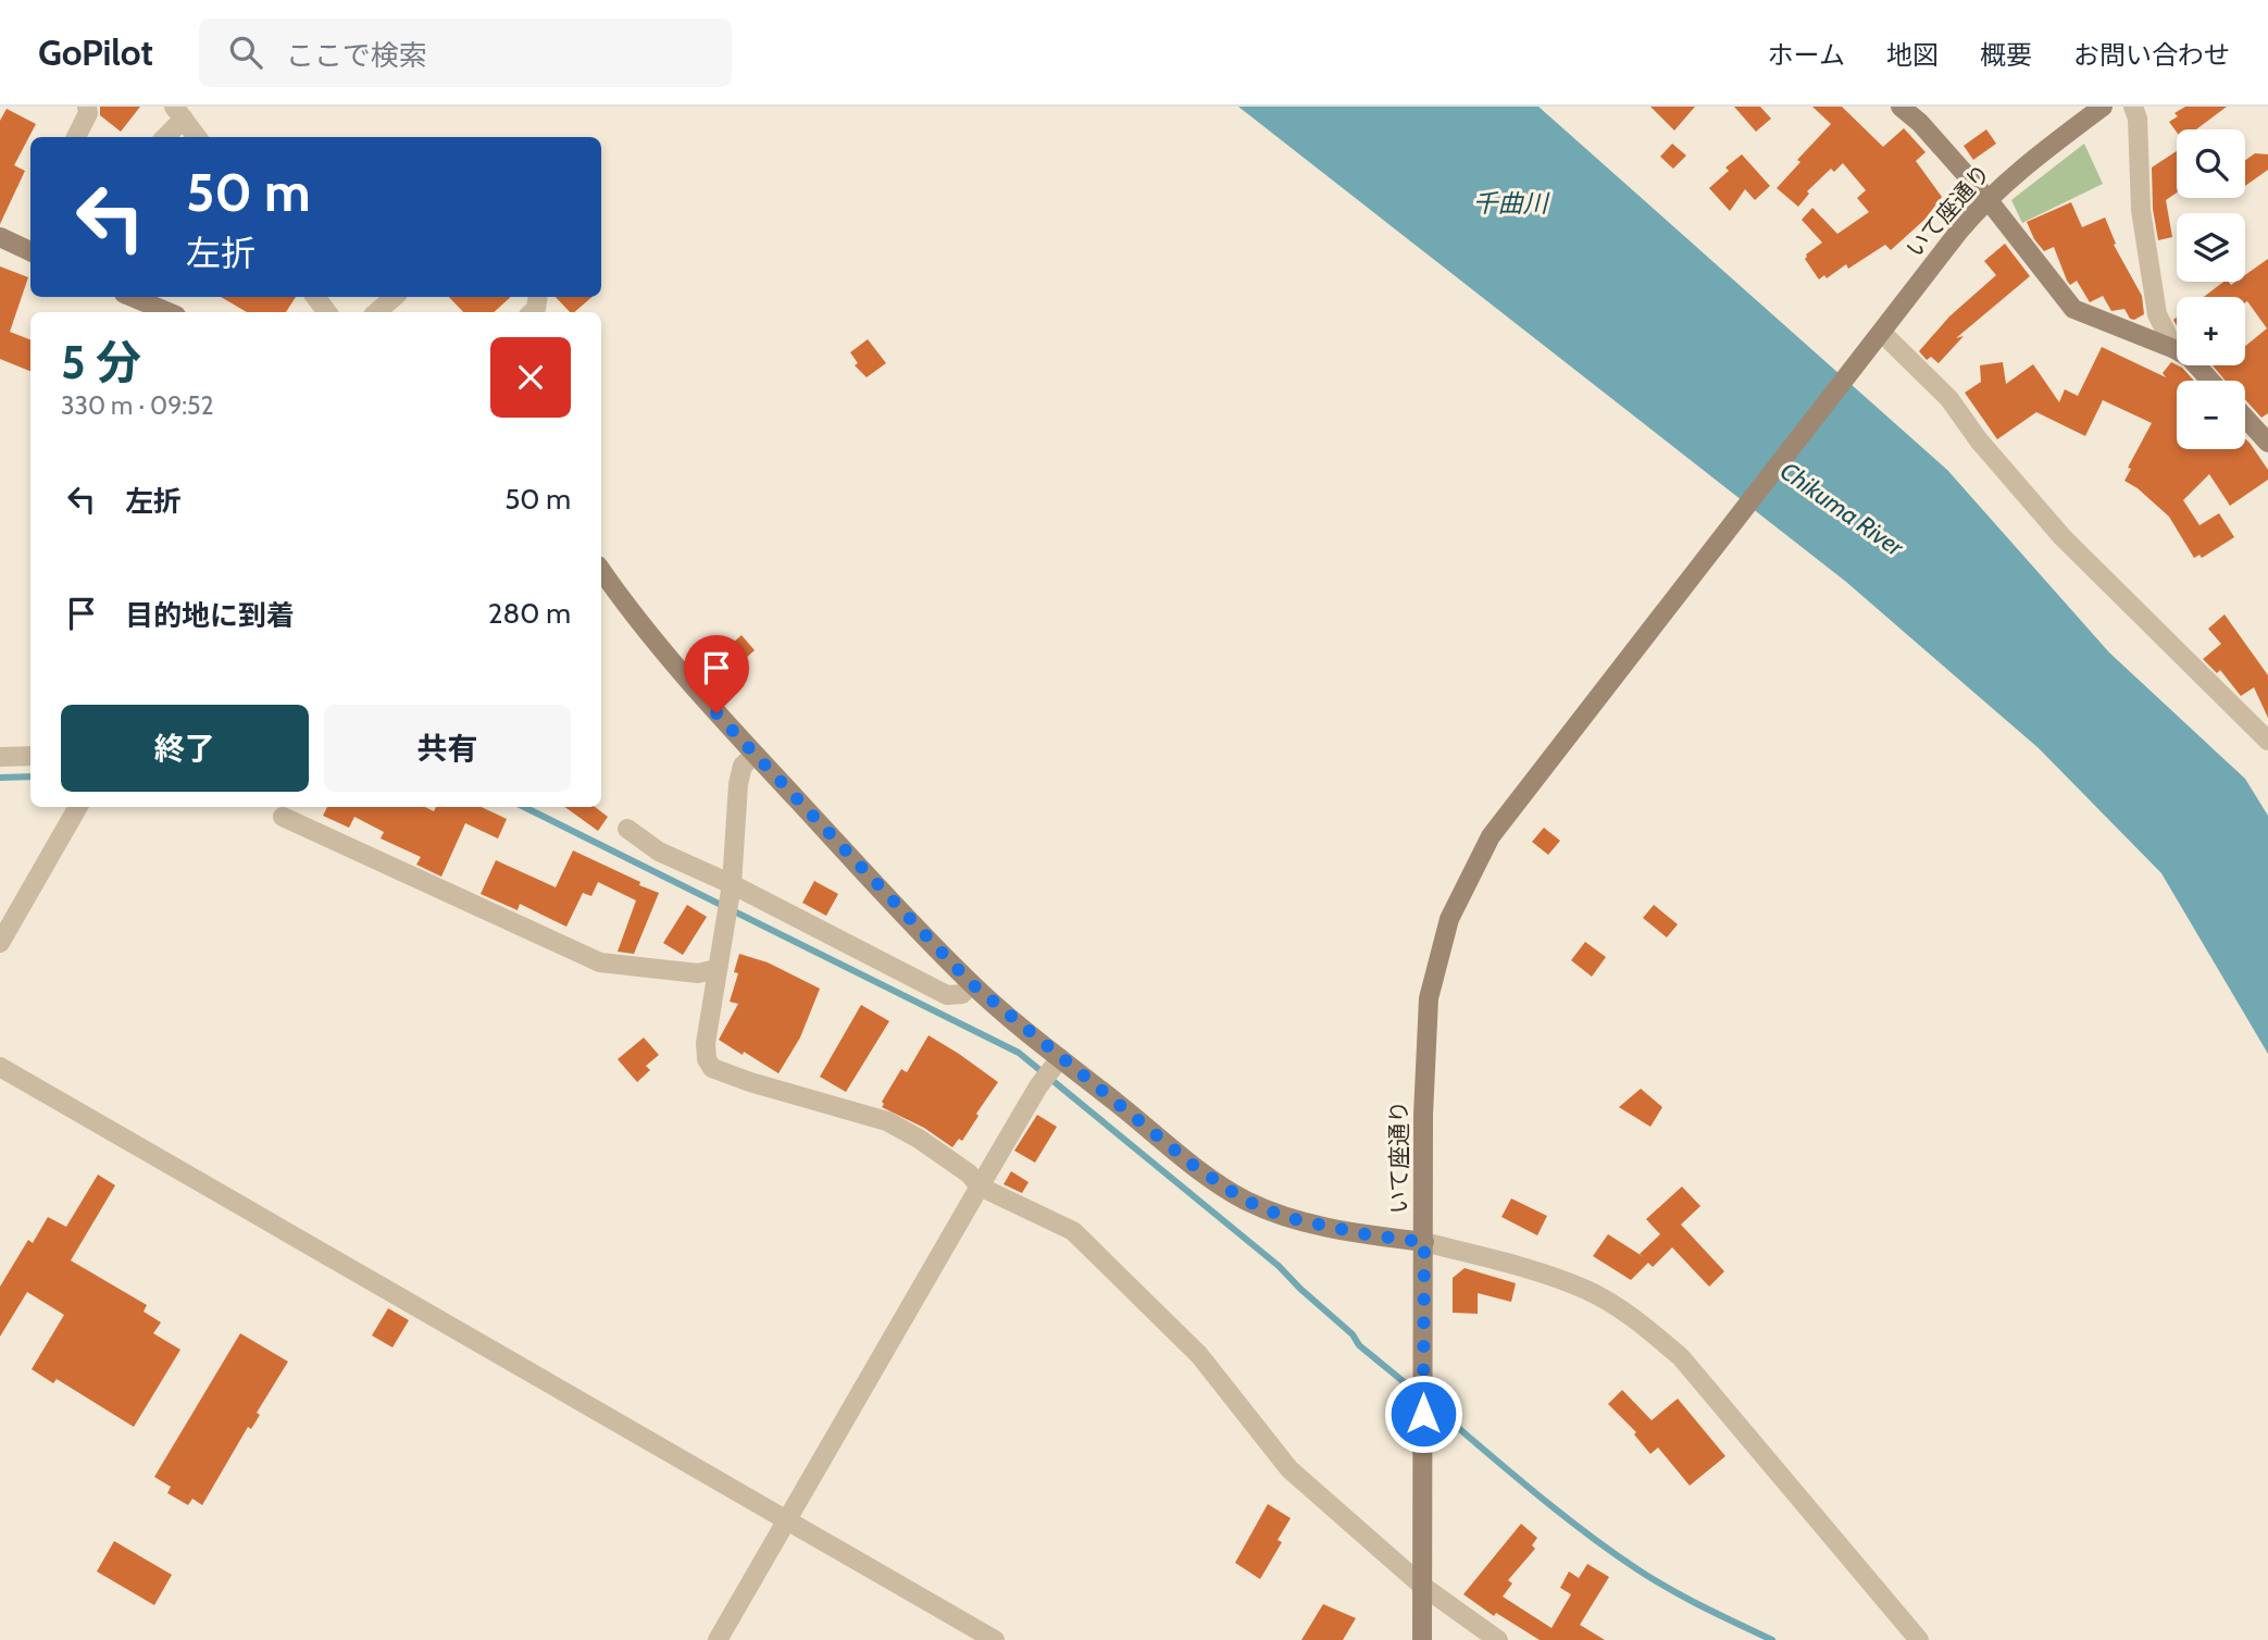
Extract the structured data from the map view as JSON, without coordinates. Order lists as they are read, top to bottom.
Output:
{
  "streets": {
    "street": ["いて座通り"]
  },
  "water": ["千曲川", "Chikuma River"],
  "page": {
    "header": "GoPilot",
    "search": "ここで検索",
    "nav": [
      "ホーム",
      "地図",
      "概要",
      "お問い合わせ"
    ],
    "map_buttons": ["+", "−"],
    "turn": ["50 m", "左折"],
    "heading": ["5 分", "330 m · 09:52"],
    "list": [
      {
        "name": "左折",
        "value": "50 m"
      },
      {
        "name": "目的地に到着",
        "value": "280 m"
      }
    ],
    "buttons": ["終了", "共有"]
  }
}
